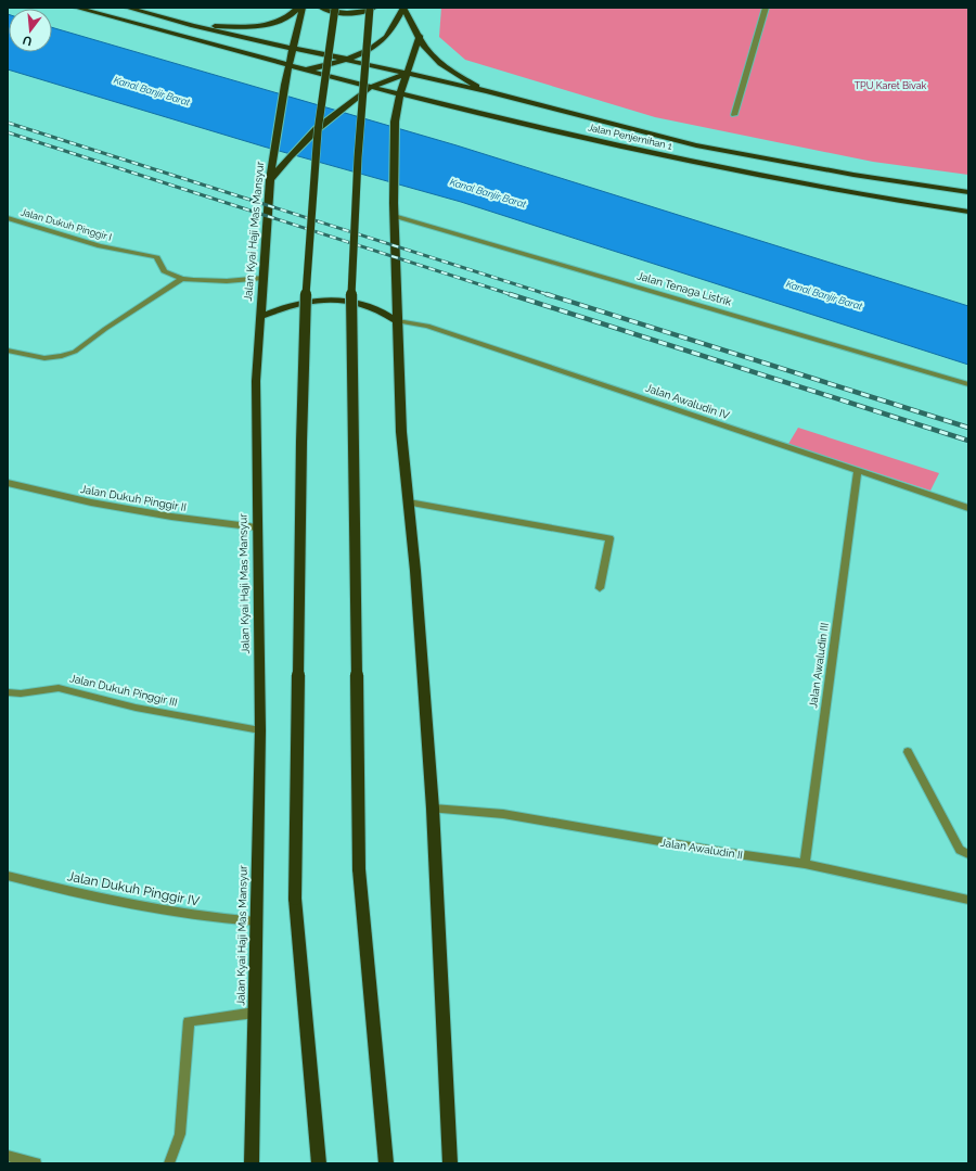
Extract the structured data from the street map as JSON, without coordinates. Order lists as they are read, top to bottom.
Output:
{
  "streets": {
    "main road": ["Jalan Penjernihan 1", "Jalan Kyai Haji Mas Mansyur"],
    "street": [
      "Jalan Dukuh Pinggir I",
      "Jalan Tenaga Listrik",
      "Jalan Awaludin IV",
      "Jalan Dukuh Pinggir II",
      "Jalan Awaludin III",
      "Jalan Dukuh Pinggir III",
      "Jalan Awaludin II",
      "Jalan Dukuh Pinggir IV"
    ]
  },
  "crossings": [
    ["Jalan Penjernihan 1", "Jalan Kyai Haji Mas Mansyur"],
    ["Jalan Dukuh Pinggir I", "Jalan Kyai Haji Mas Mansyur"],
    ["Jalan Kyai Haji Mas Mansyur", "Jalan Dukuh Pinggir II"],
    ["Jalan Kyai Haji Mas Mansyur", "Jalan Dukuh Pinggir III"],
    ["Jalan Kyai Haji Mas Mansyur", "Jalan Dukuh Pinggir IV"],
    ["Jalan Awaludin IV", "Jalan Awaludin III"],
    ["Jalan Awaludin III", "Jalan Awaludin II"]
  ],
  "water": ["Kanal Banjir Barat"],
  "parks": ["TPU Karet Bivak"],
  "north": "bottom"
}
